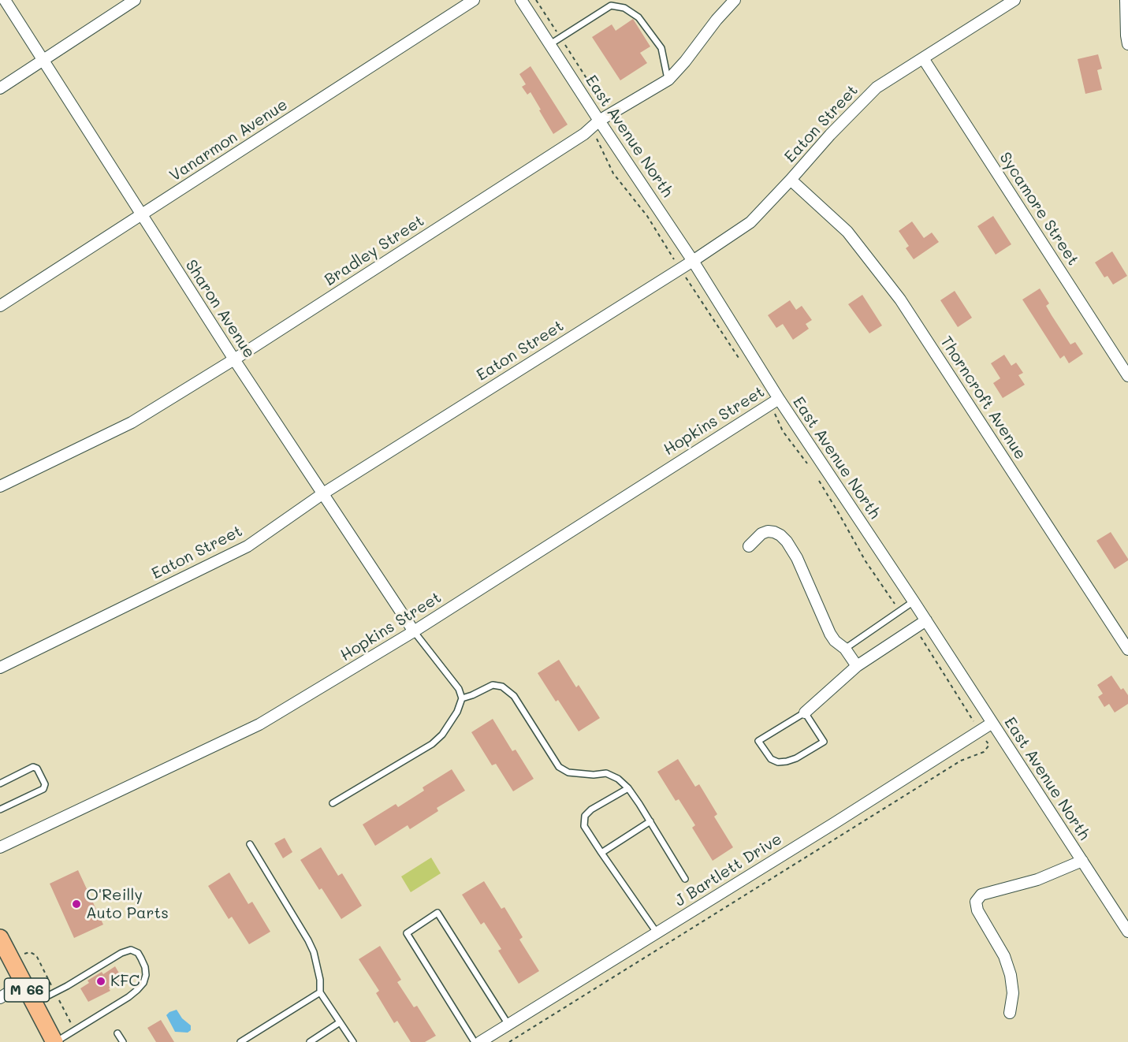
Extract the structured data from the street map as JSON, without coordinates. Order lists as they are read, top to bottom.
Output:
{
  "streets": {
    "main road": ["M 66"],
    "street": [
      "Eaton Street",
      "East Avenue North",
      "Vanarmon Avenue",
      "Sycamore Street",
      "Bradley Street",
      "Sharon Avenue",
      "Thorncroft Avenue",
      "Hopkins Street",
      "J Bartlett Drive"
    ]
  },
  "crossings": [
    ["Eaton Street", "East Avenue North"],
    ["Eaton Street", "Sycamore Street"],
    ["Eaton Street", "Sharon Avenue"],
    ["Eaton Street", "Thorncroft Avenue"],
    ["East Avenue North", "Bradley Street"],
    ["East Avenue North", "Hopkins Street"],
    ["East Avenue North", "J Bartlett Drive"],
    ["Vanarmon Avenue", "Sharon Avenue"],
    ["Bradley Street", "Sharon Avenue"],
    ["Sharon Avenue", "Hopkins Street"]
  ],
  "places": ["O'Reilly Auto Parts", "KFC"]
}
